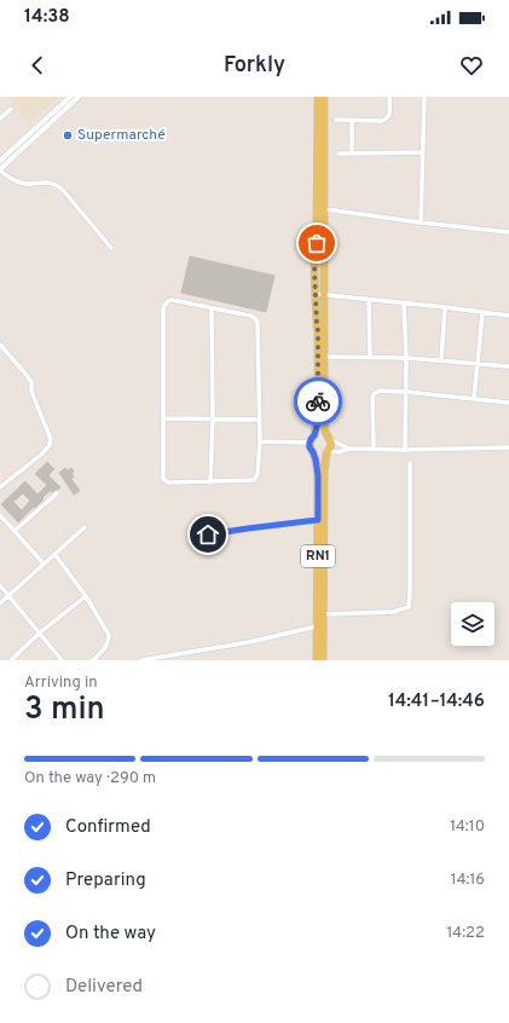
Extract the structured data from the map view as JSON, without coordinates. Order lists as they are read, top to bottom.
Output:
{
  "streets": {
    "main road": ["RN1"]
  },
  "places": ["Supermarché"],
  "page": {
    "status": "14:38",
    "header": "Forkly",
    "heading": ["3 min", "Arriving in", "14:41–14:46"],
    "bar": "On the way · 290 m",
    "list": [
      ["Confirmed", "14:10"],
      ["Preparing", "14:16"],
      ["On the way", "14:22"],
      "Delivered"
    ]
  }
}
